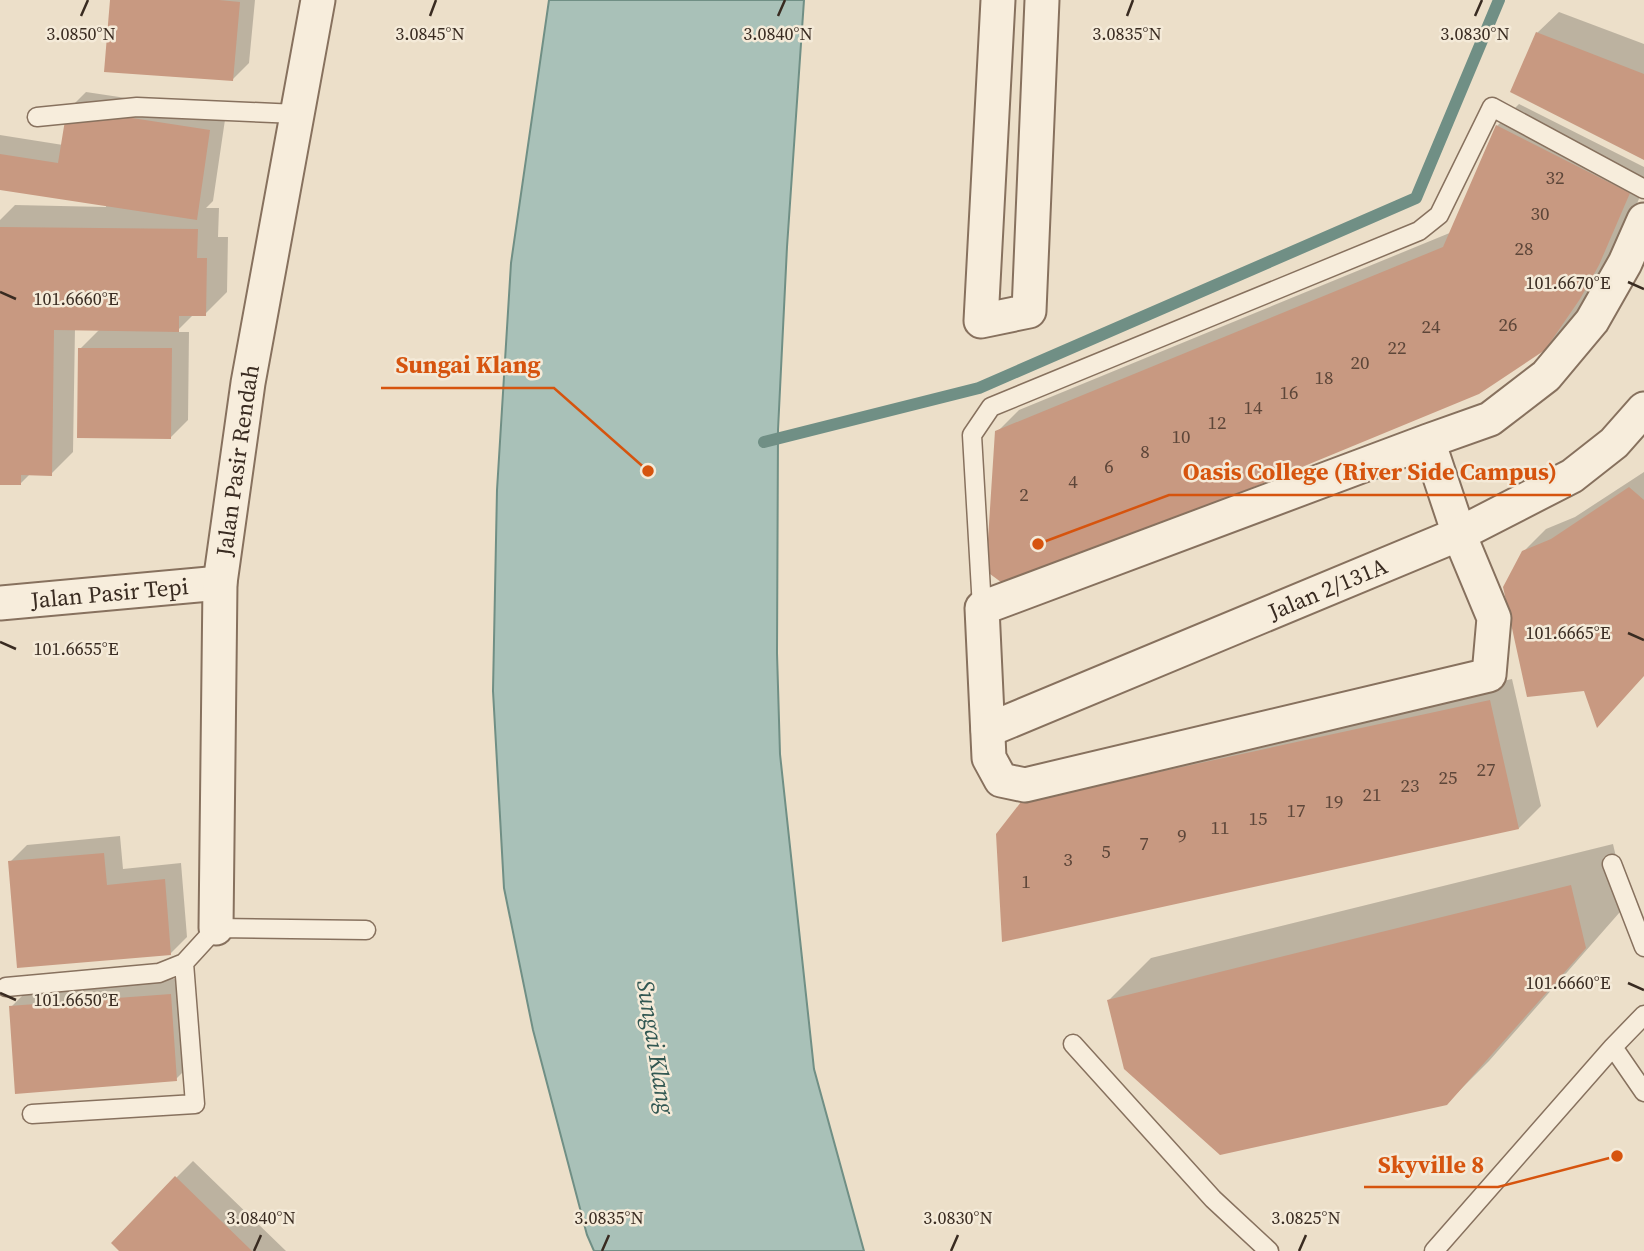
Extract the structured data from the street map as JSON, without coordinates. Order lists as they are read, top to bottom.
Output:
{
  "streets": {
    "street": ["Jalan Pasir Rendah", "Jalan 2/131A", "Jalan Pasir Tepi"]
  },
  "crossings": [
    ["Jalan Pasir Rendah", "Jalan Pasir Tepi"]
  ],
  "water": ["Sungai Klang"],
  "places": ["Sungai Klang", "Oasis College (River Side Campus)", "Skyville 8"],
  "house_numbers": [
    "32",
    "30",
    "28",
    "26",
    "24",
    "22",
    "20",
    "18",
    "16",
    "14",
    "12",
    "10",
    "8",
    "6",
    "4",
    "2",
    "27",
    "25",
    "23",
    "21",
    "19",
    "17",
    "15",
    "11",
    "9",
    "7",
    "5",
    "3",
    "1"
  ],
  "coordinates": [
    "3.0850°N",
    "3.0845°N",
    "3.0840°N",
    "3.0835°N",
    "3.0830°N",
    "101.6670°E",
    "101.6660°E",
    "101.6665°E",
    "101.6655°E",
    "101.6650°E",
    "3.0825°N"
  ]
}
